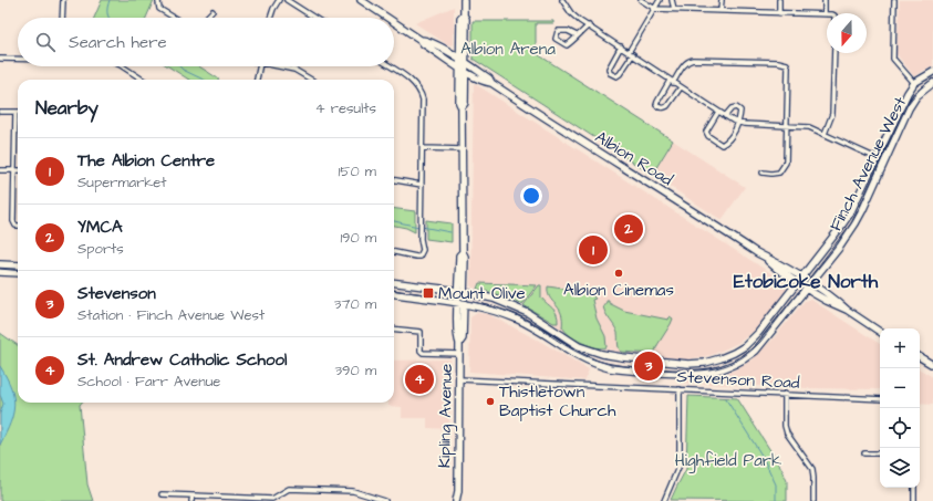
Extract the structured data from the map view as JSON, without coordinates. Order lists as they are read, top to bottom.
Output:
{
  "streets": {
    "main road": ["Albion Road", "Finch Avenue West", "Kipling Avenue"],
    "street": ["Stevenson Road"]
  },
  "crossings": [
    ["Albion Road", "Finch Avenue West"],
    ["Albion Road", "Kipling Avenue"],
    ["Finch Avenue West", "Kipling Avenue"],
    ["Stevenson Road", "Kipling Avenue"]
  ],
  "districts": ["Etobicoke North"],
  "parks": ["Albion Arena", "Highfield Park"],
  "places": {
    "other": ["Albion Cinemas", "Thistletown Baptist Church"],
    "transit": ["Mount Olive"]
  },
  "north": "bottom",
  "page": {
    "search": "Search here",
    "heading": ["Nearby", "4 results"],
    "list": [
      {
        "mark": "1",
        "name": "The Albion Centre",
        "note": "Supermarket",
        "value": "150 m"
      },
      {
        "mark": "2",
        "name": "YMCA",
        "note": "Sports",
        "value": "190 m"
      },
      {
        "mark": "3",
        "name": "Stevenson",
        "note": "Station · Finch Avenue West",
        "value": "370 m"
      },
      {
        "mark": "4",
        "name": "St. Andrew Catholic School",
        "note": "School · Farr Avenue",
        "value": "390 m"
      }
    ],
    "pins": [
      "2",
      "1",
      "3",
      "4"
    ],
    "map_buttons": ["+", "−"]
  }
}
